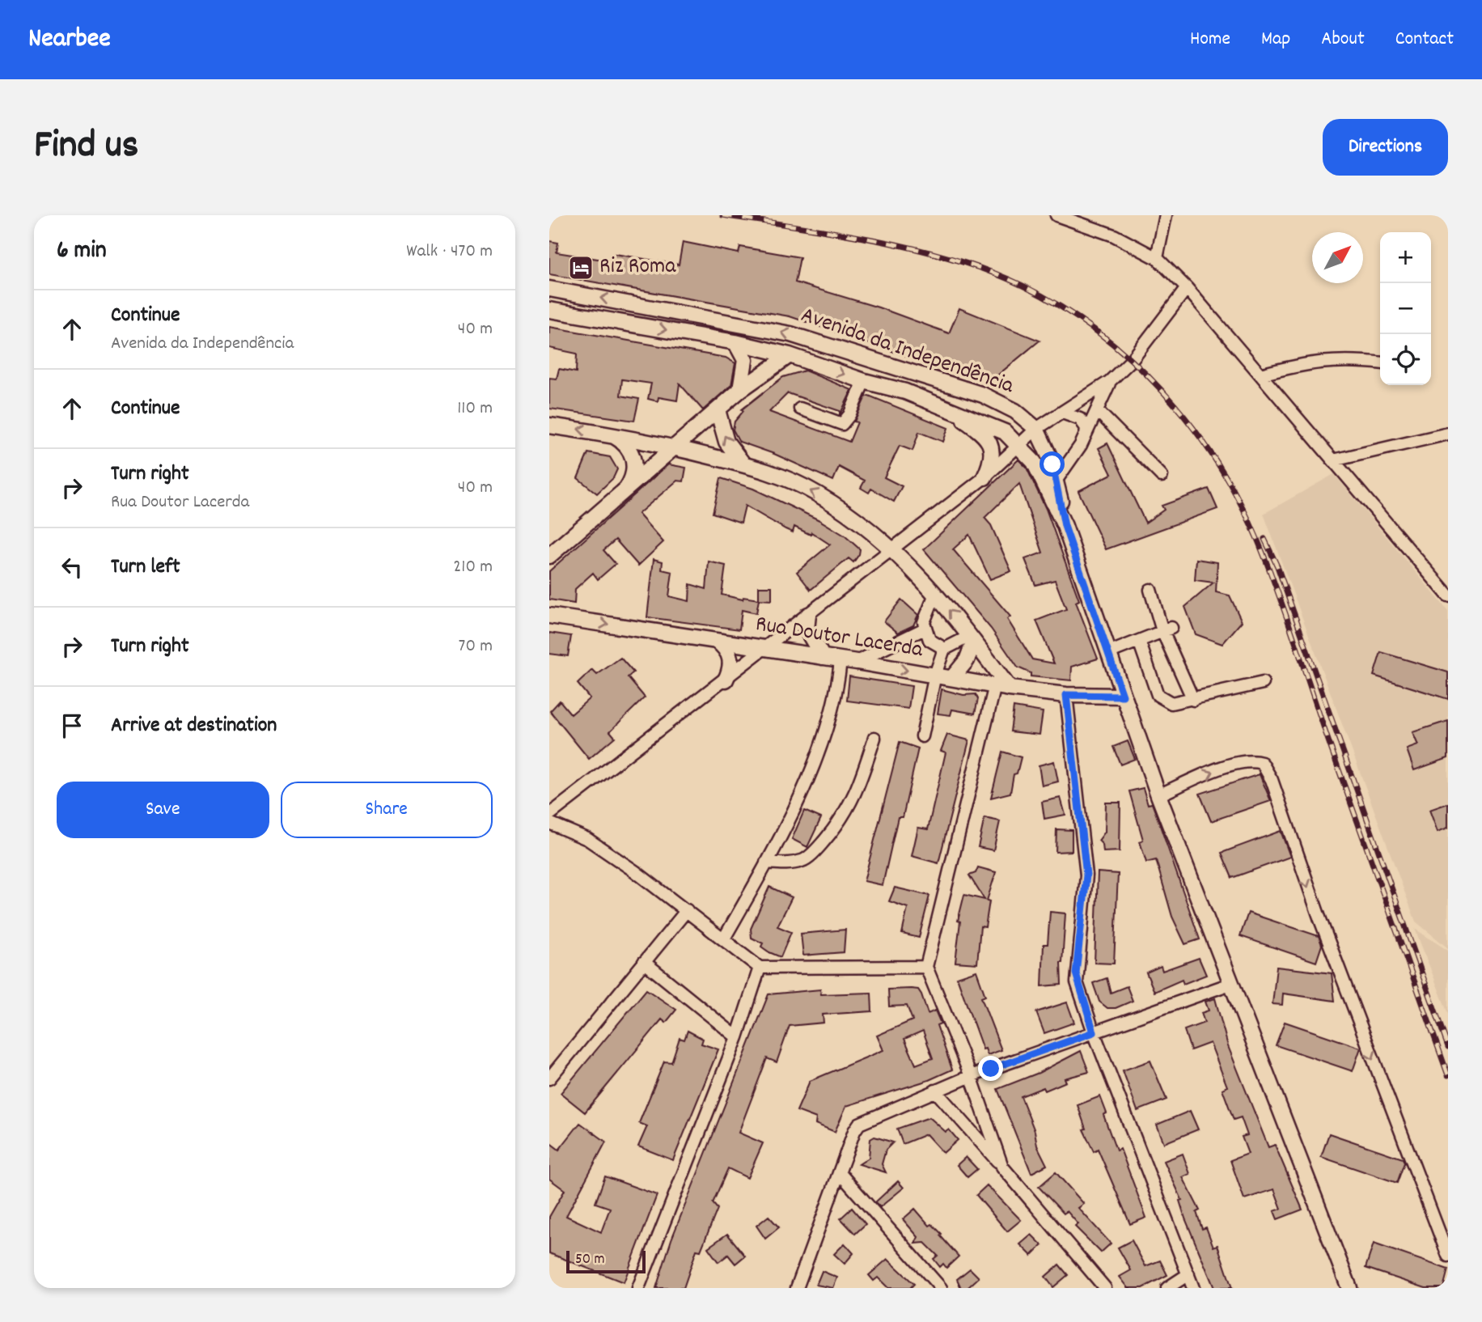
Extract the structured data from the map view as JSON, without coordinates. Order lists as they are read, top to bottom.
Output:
{
  "streets": {
    "main road": ["Avenida da Independência", "Rua Doutor Lacerda"]
  },
  "one_way": ["Rua Doutor Lacerda"],
  "places": {
    "hotel": ["Riz Roma"]
  },
  "scale_bar": "50 m",
  "north": "top right",
  "page": {
    "header": "Nearbee",
    "nav": [
      "Home",
      "Map",
      "About",
      "Contact"
    ],
    "title": "Find us",
    "buttons": [
      "Directions",
      ["Save", "Share"]
    ],
    "heading": ["6 min", "Walk · 470 m"],
    "map_buttons": ["+", "−"],
    "list": [
      ["Continue", "Avenida da Independência", "40 m"],
      ["Continue", "110 m"],
      ["Turn right", "Rua Doutor Lacerda", "40 m"],
      ["Turn left", "210 m"],
      ["Turn right", "70 m"],
      "Arrive at destination"
    ],
    "scale": "50 m"
  }
}
